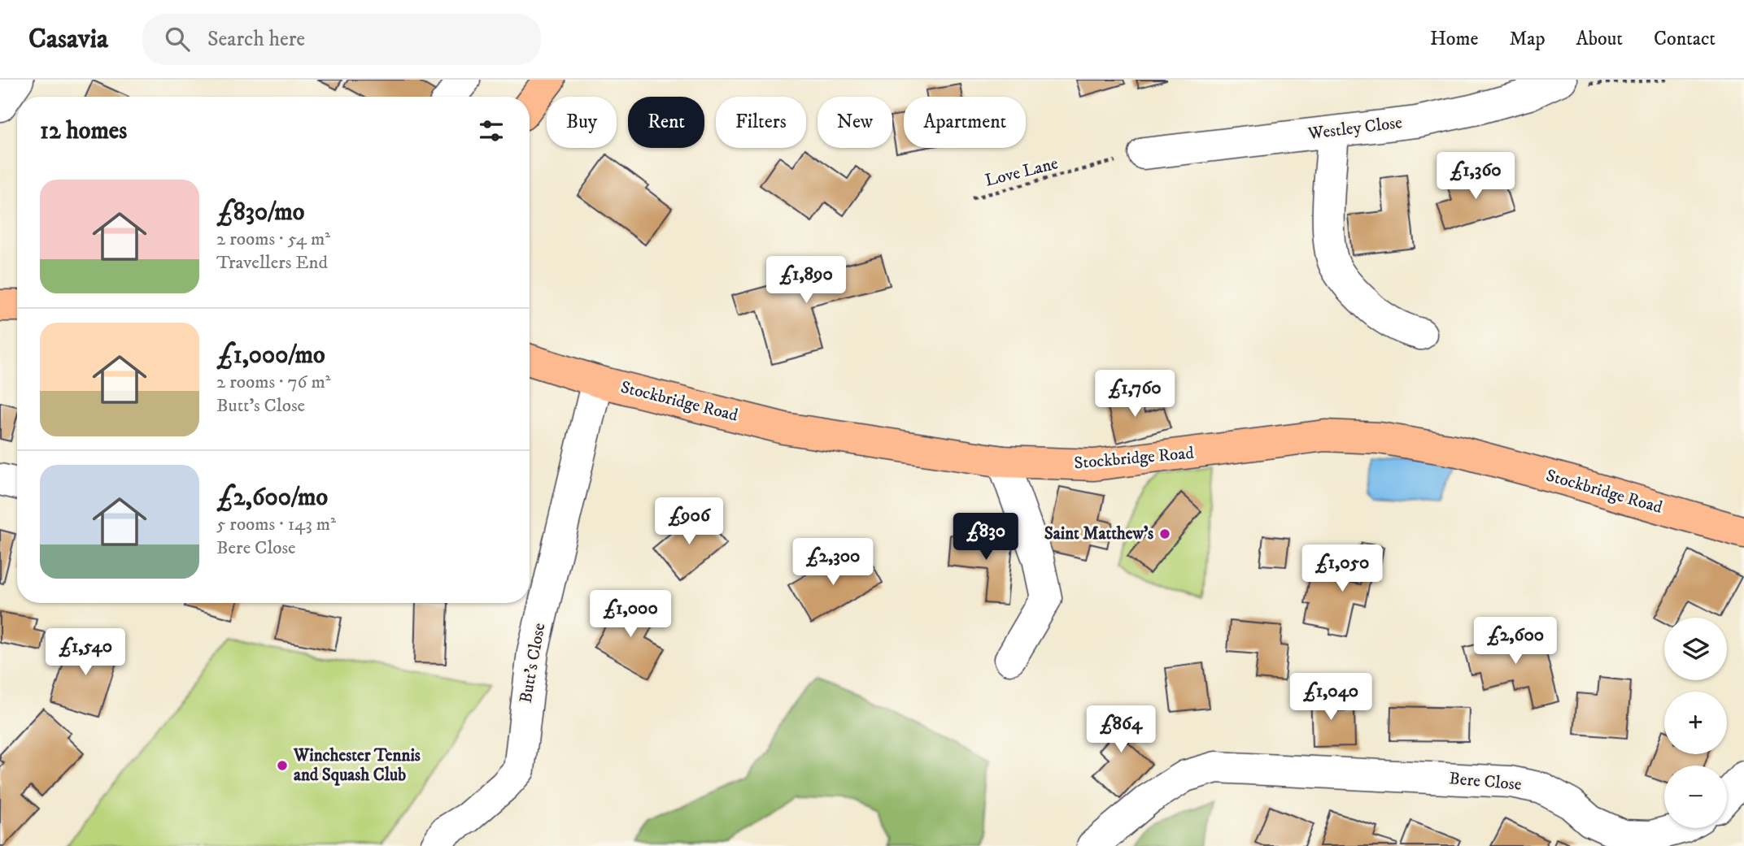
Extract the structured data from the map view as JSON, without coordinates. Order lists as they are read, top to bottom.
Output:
{
  "streets": {
    "main road": ["Stockbridge Road"],
    "street": ["Westley Close", "Butt's Close", "Bere Close"],
    "path": ["Love Lane"]
  },
  "crossings": [
    ["Westley Close", "Love Lane"],
    ["Stockbridge Road", "Butt's Close"]
  ],
  "places": ["Saint Matthew's", "Winchester Tennis and Squash Club"],
  "page": {
    "header": "Casavia",
    "search": "Search here",
    "nav": [
      "Home",
      "Map",
      "About",
      "Contact"
    ],
    "chip": [
      "Buy",
      "Rent",
      "Filters",
      "New",
      "Apartment"
    ],
    "heading": "12 homes",
    "price": [
      "£1,360",
      "£1,890",
      "£1,760",
      "£906",
      "£830",
      "£2,300",
      "£1,050",
      "£1,000",
      "£2,600",
      "£1,540",
      "£1,040",
      "£864"
    ],
    "list": [
      {
        "name": "£830/mo",
        "note": "2 rooms · 54 m² · Travellers End"
      },
      {
        "name": "£1,000/mo",
        "note": "2 rooms · 76 m² · Butt's Close"
      },
      {
        "name": "£2,600/mo",
        "note": "5 rooms · 143 m² · Bere Close"
      }
    ],
    "map_buttons": ["+", "−"]
  }
}
